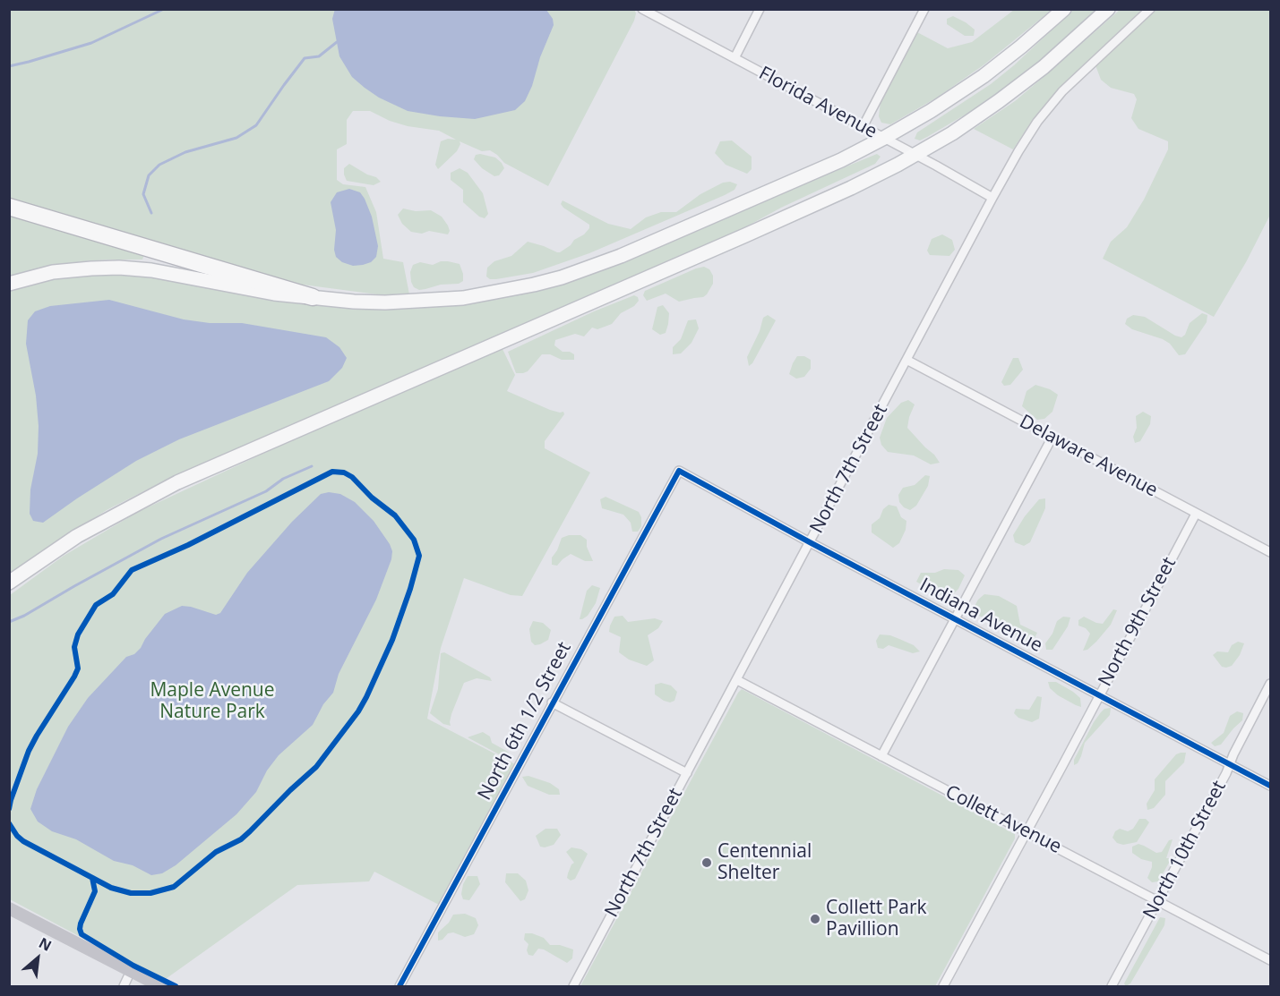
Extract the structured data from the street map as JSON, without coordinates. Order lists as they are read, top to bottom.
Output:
{
  "streets": {
    "street": [
      "Florida Avenue",
      "Delaware Avenue",
      "North 7th Street",
      "Indiana Avenue",
      "North 9th Street",
      "North 6th 1/2 Street",
      "Collett Avenue",
      "North 10th Street"
    ]
  },
  "crossings": [
    ["Florida Avenue", "North 7th Street"],
    ["Delaware Avenue", "North 7th Street"],
    ["Delaware Avenue", "North 9th Street"],
    ["North 7th Street", "Indiana Avenue"],
    ["North 7th Street", "Collett Avenue"],
    ["Indiana Avenue", "North 9th Street"],
    ["Indiana Avenue", "North 6th 1/2 Street"],
    ["Indiana Avenue", "North 10th Street"],
    ["North 9th Street", "Collett Avenue"],
    ["Collett Avenue", "North 10th Street"]
  ],
  "parks": ["Maple Avenue Nature Park"],
  "places": ["Centennial Shelter", "Collett Park Pavillion"],
  "north": "top right"
}
